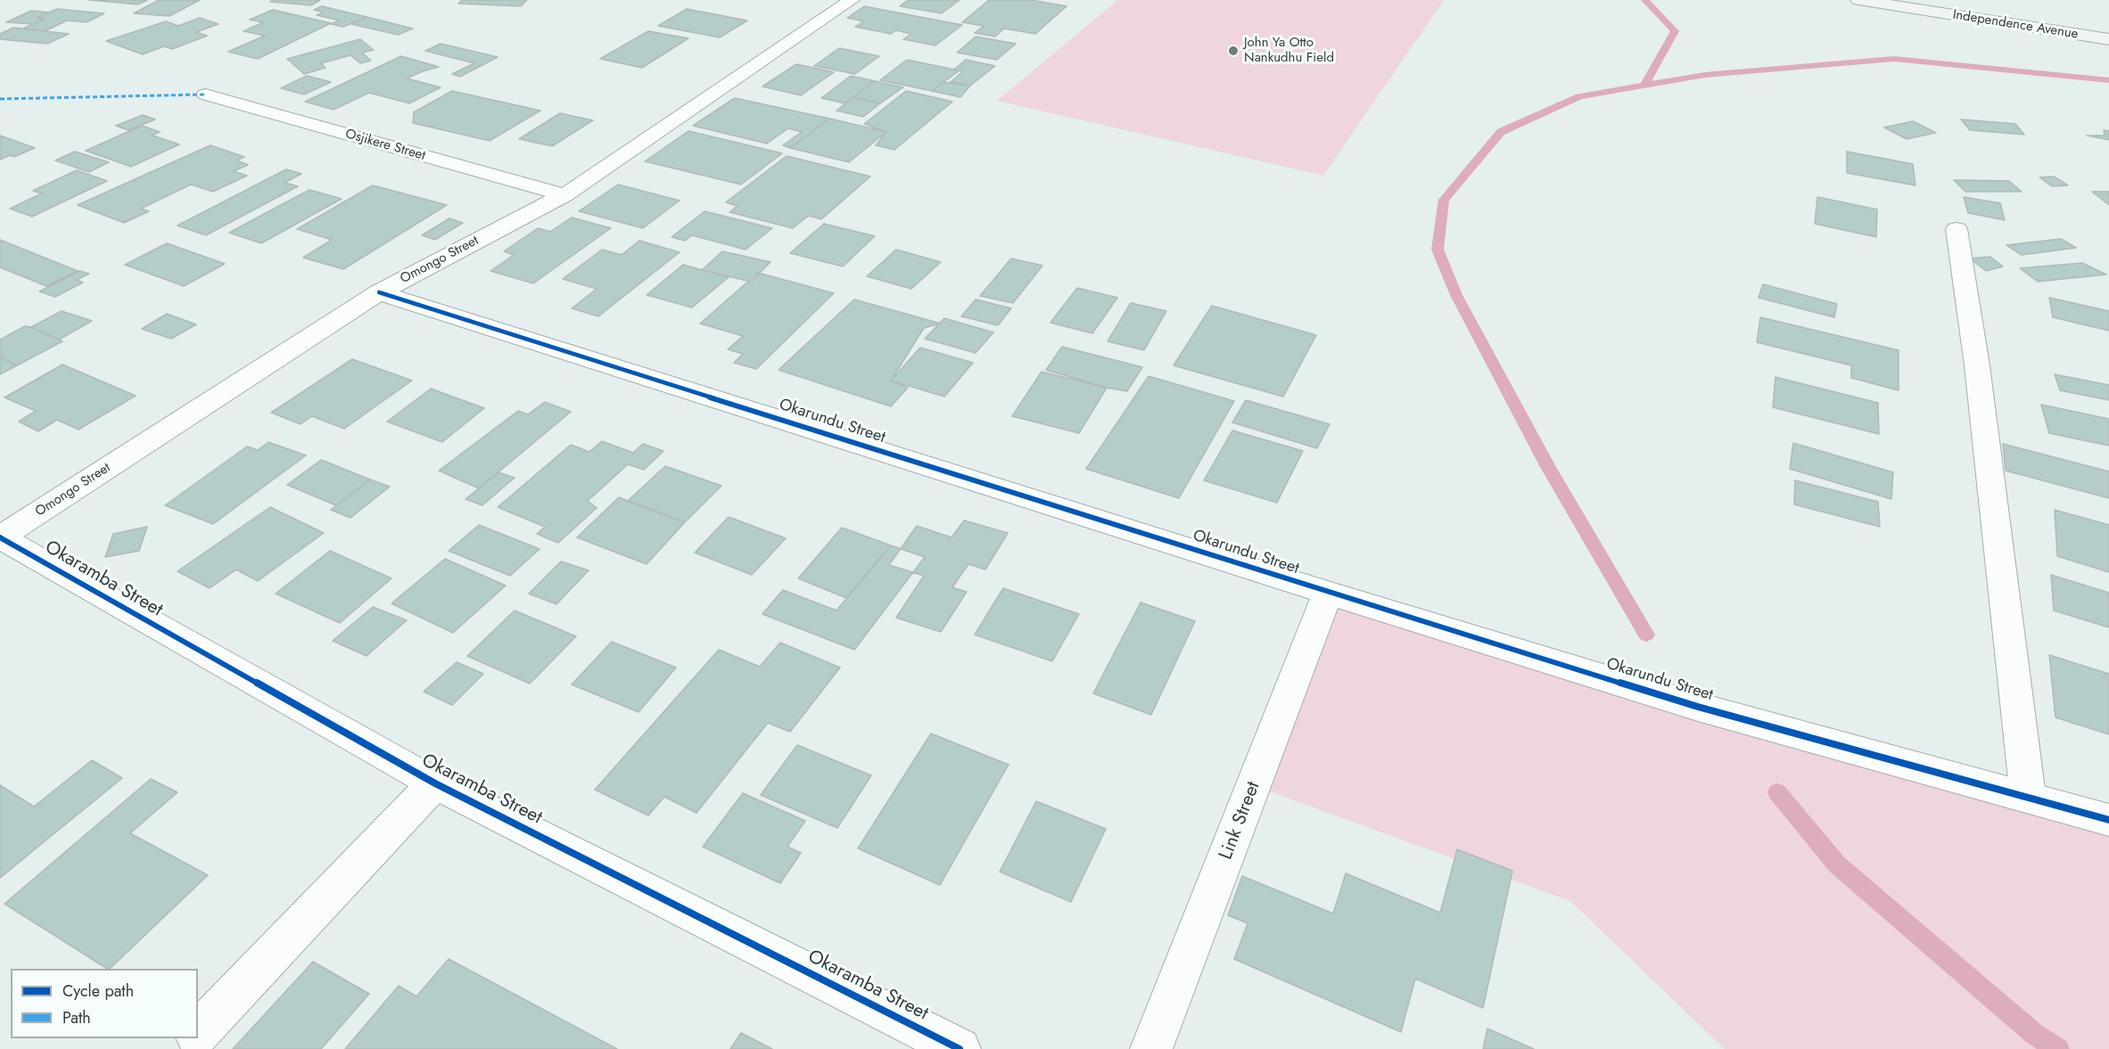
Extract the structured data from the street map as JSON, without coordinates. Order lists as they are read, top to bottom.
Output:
{
  "streets": {
    "main road": ["Independence Avenue"],
    "street": [
      "Osjikere Street",
      "Omongo Street",
      "Okarundu Street",
      "Okaramba Street",
      "Link Street"
    ]
  },
  "crossings": [
    ["Osjikere Street", "Omongo Street"],
    ["Omongo Street", "Okarundu Street"],
    ["Omongo Street", "Okaramba Street"],
    ["Okarundu Street", "Link Street"]
  ],
  "places": ["John Ya Otto Nankudhu Field"],
  "legend": ["Cycle path", "Path"]
}
